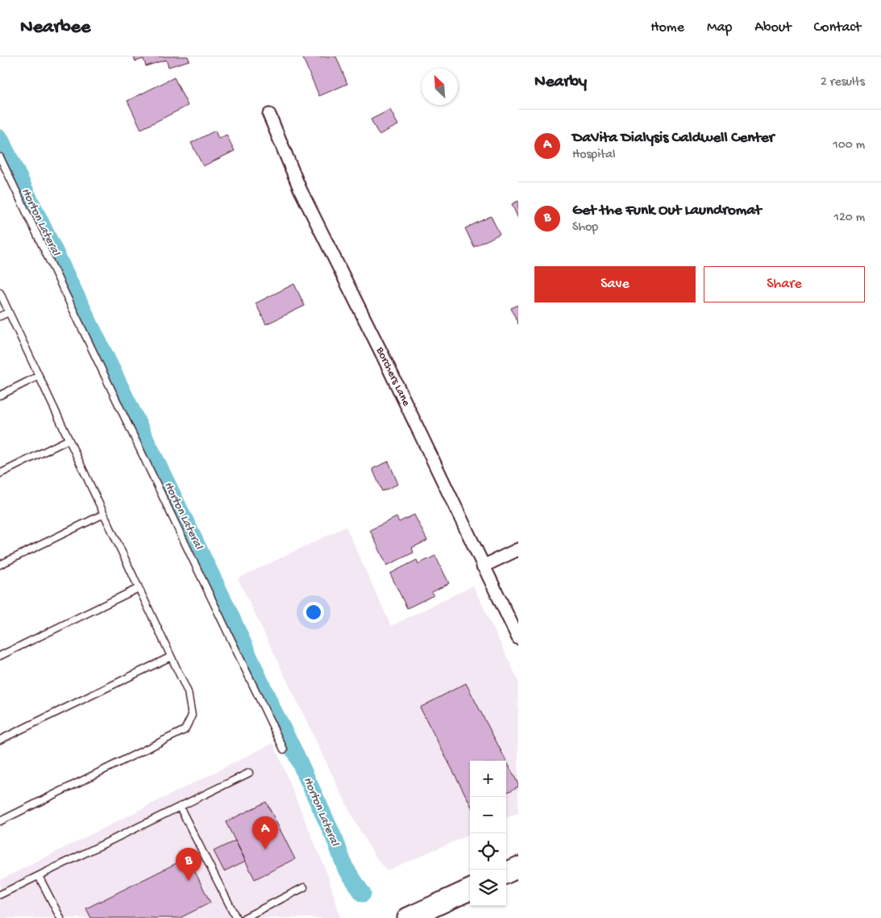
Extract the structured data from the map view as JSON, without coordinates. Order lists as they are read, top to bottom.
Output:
{
  "streets": {
    "street": ["Borchers Lane"]
  },
  "water": ["Horton Lateral"],
  "north": "top left",
  "page": {
    "header": "Nearbee",
    "nav": [
      "Home",
      "Map",
      "About",
      "Contact"
    ],
    "heading": ["Nearby", "2 results"],
    "list": [
      {
        "mark": "A",
        "name": "DaVita Dialysis Caldwell Center",
        "note": "Hospital",
        "value": "100 m"
      },
      {
        "mark": "B",
        "name": "Get the Funk Out Laundromat",
        "note": "Shop",
        "value": "120 m"
      }
    ],
    "buttons": ["Save", "Share"],
    "map_buttons": ["+", "−"],
    "pins": ["A", "B"]
  }
}
